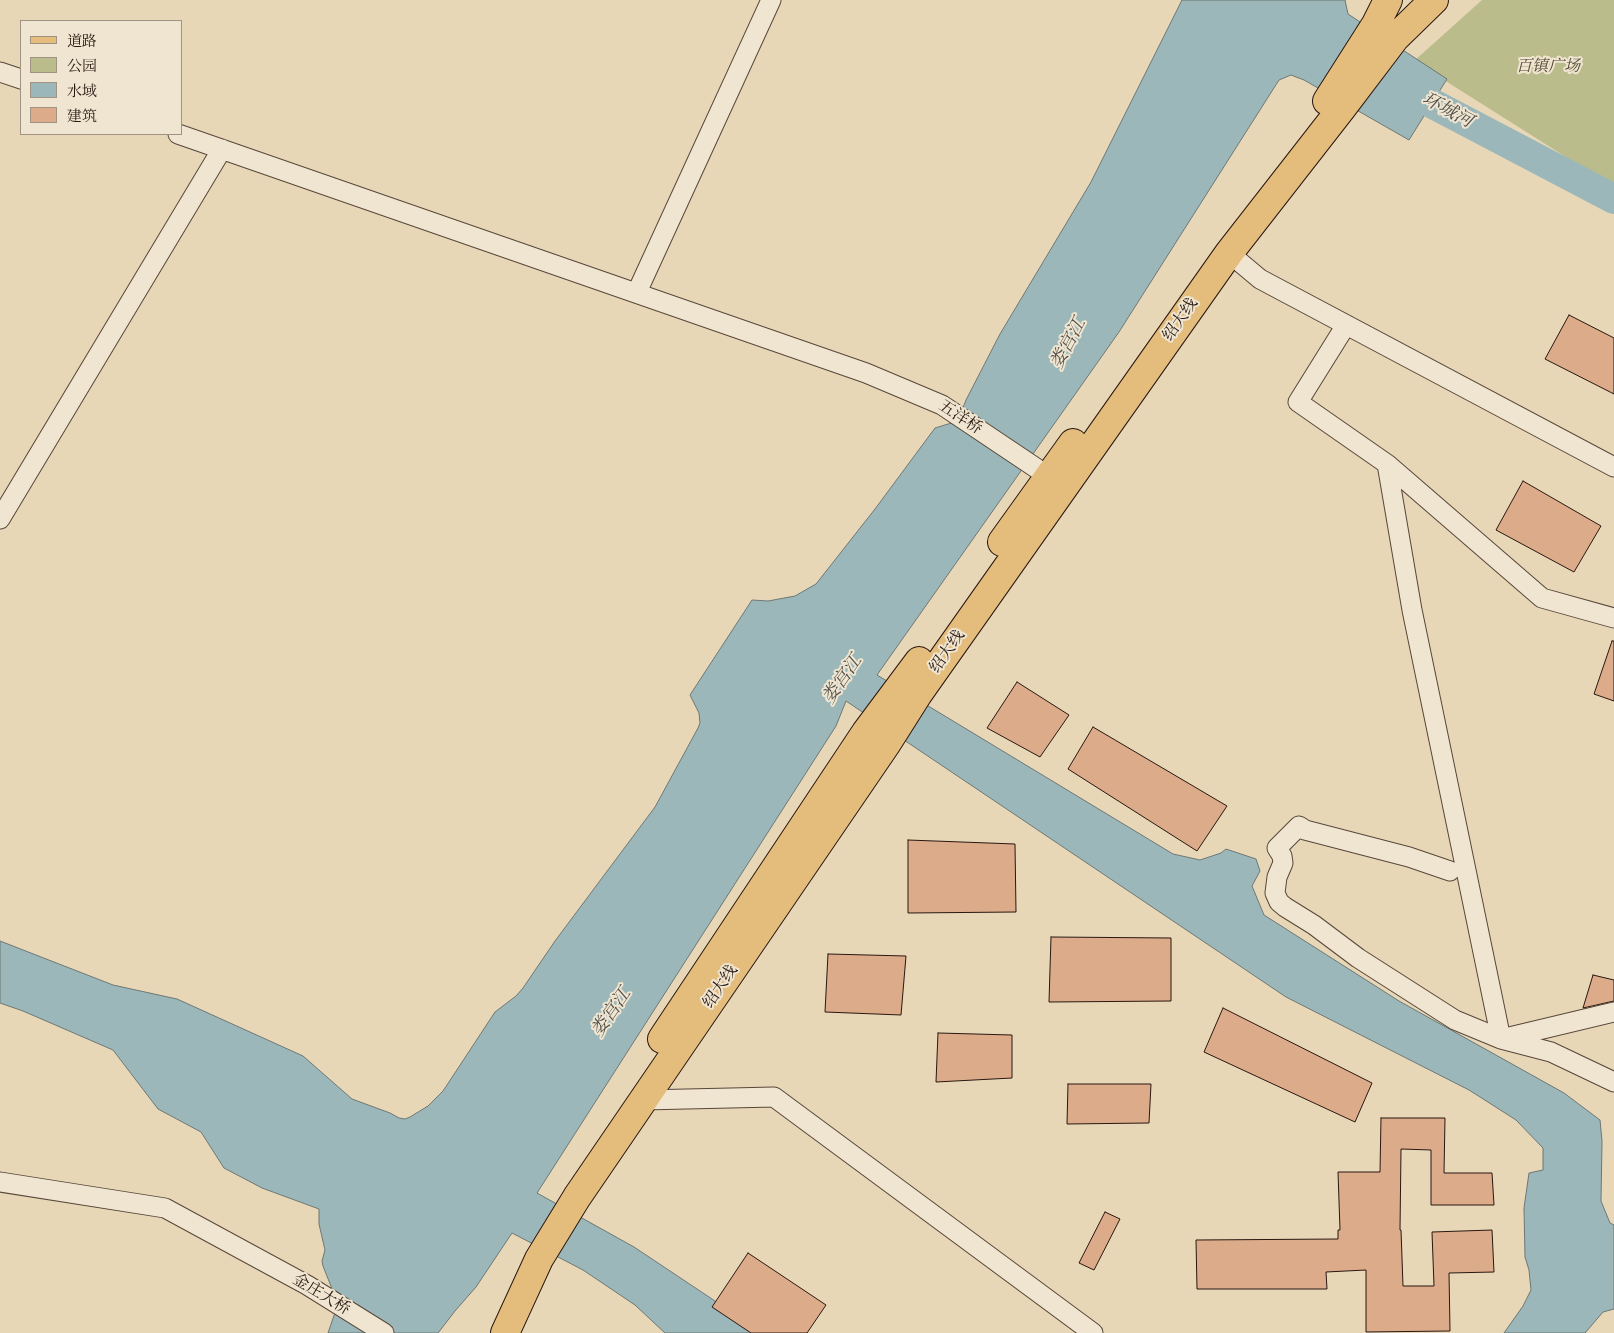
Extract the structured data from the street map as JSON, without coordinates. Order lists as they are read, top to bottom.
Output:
{
  "streets": {
    "main road": ["绍大线"],
    "street": ["五洋桥", "金庄大桥"]
  },
  "crossings": [
    ["绍大线", "五洋桥"]
  ],
  "water": ["环城河", "娄宫江"],
  "parks": ["百镇广场"],
  "legend": [
    "道路",
    "公园",
    "水域",
    "建筑"
  ]
}
